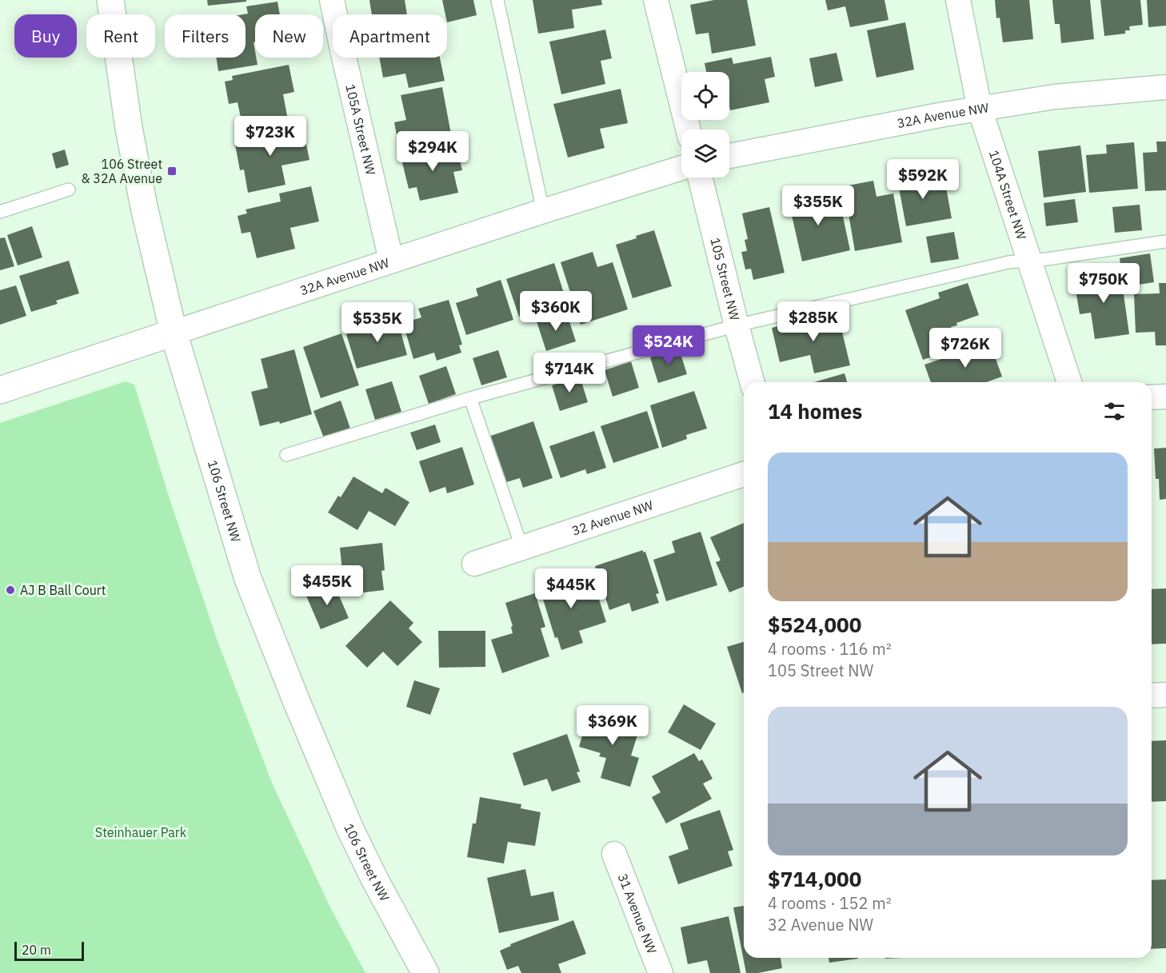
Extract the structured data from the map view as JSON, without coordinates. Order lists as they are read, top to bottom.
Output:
{
  "streets": {
    "street": [
      "32A Avenue NW",
      "105A Street NW",
      "104A Street NW",
      "105 Street NW",
      "106 Street NW",
      "32 Avenue NW",
      "31 Avenue NW"
    ]
  },
  "crossings": [
    ["32A Avenue NW", "105A Street NW"],
    ["32A Avenue NW", "104A Street NW"],
    ["32A Avenue NW", "106 Street NW"]
  ],
  "parks": ["Steinhauer Park"],
  "places": {
    "transit": ["106 Street & 32A Avenue"],
    "other": ["AJ B Ball Court"]
  },
  "scale_bar": "20 m",
  "page": {
    "chip": [
      "Buy",
      "Rent",
      "Filters",
      "New",
      "Apartment"
    ],
    "price": [
      "$723K",
      "$294K",
      "$592K",
      "$355K",
      "$750K",
      "$360K",
      "$285K",
      "$535K",
      "$524K",
      "$726K",
      "$714K",
      "$455K",
      "$445K",
      "$369K"
    ],
    "heading": "14 homes",
    "list": [
      {
        "name": "$524,000",
        "note": "4 rooms · 116 m² · 105 Street NW"
      },
      {
        "name": "$714,000",
        "note": "4 rooms · 152 m² · 32 Avenue NW"
      }
    ],
    "scale": "20 m"
  }
}
